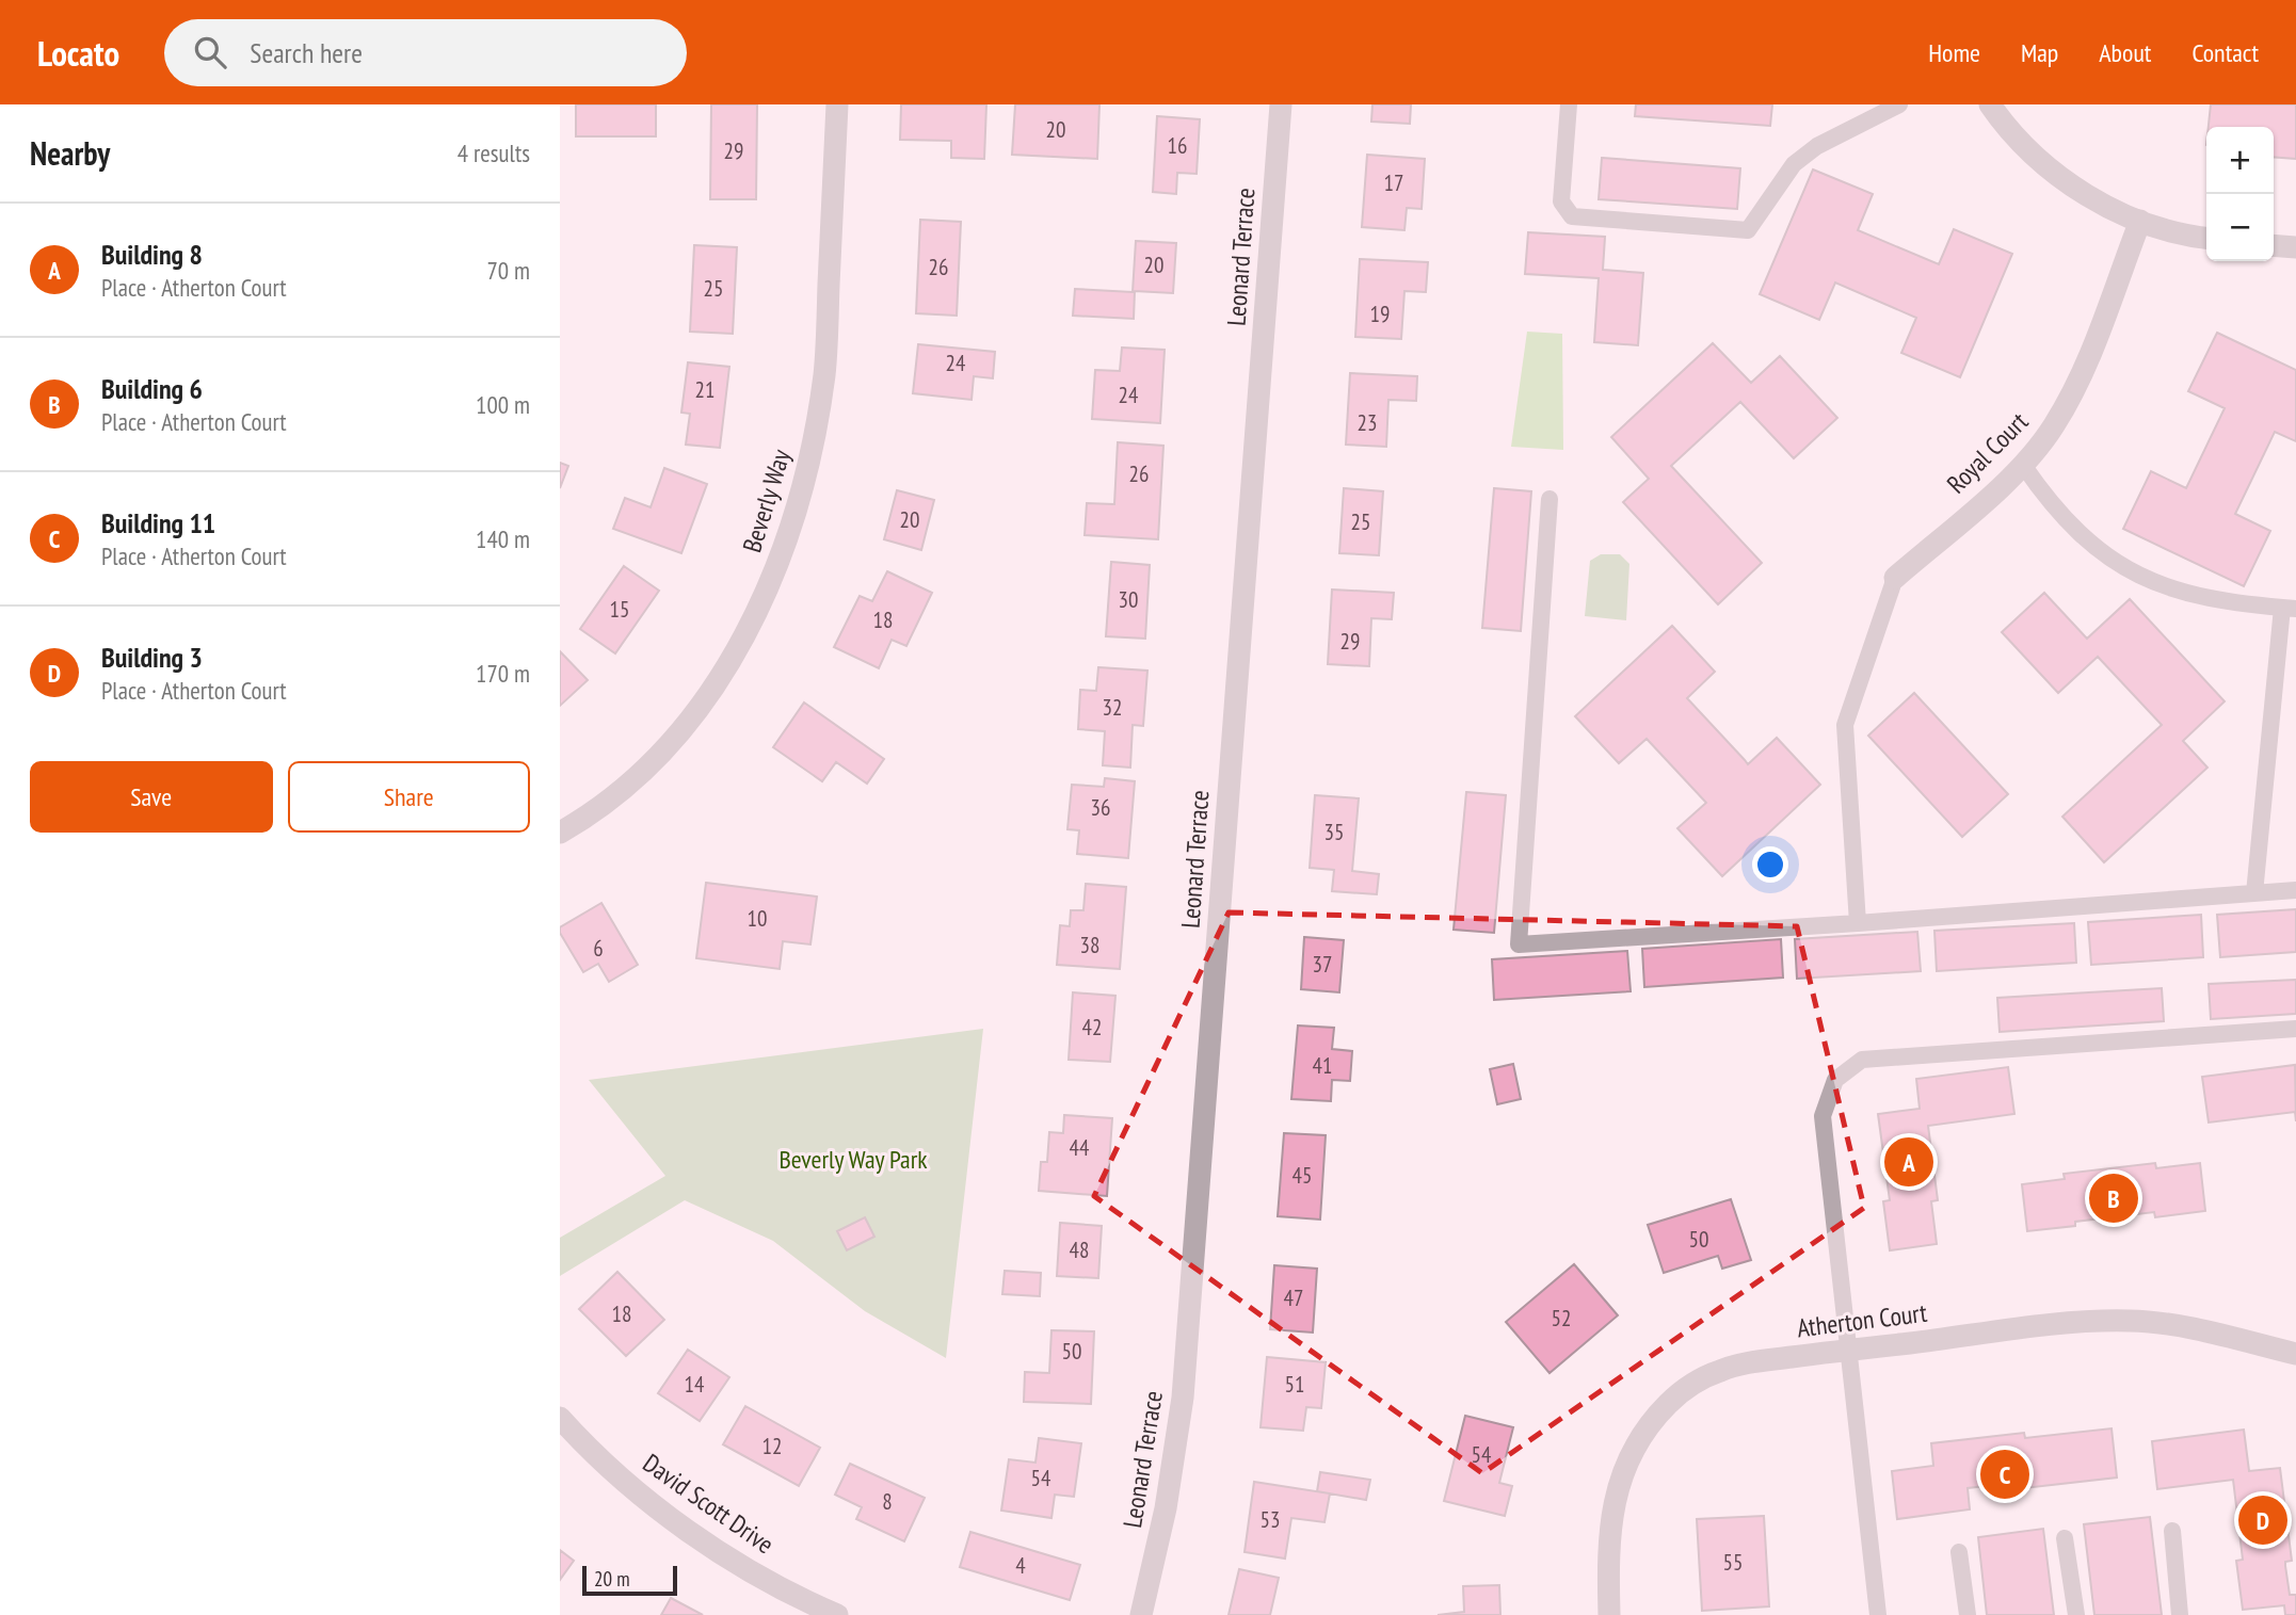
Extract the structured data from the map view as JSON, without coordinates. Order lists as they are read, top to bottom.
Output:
{
  "streets": {
    "street": [
      "Leonard Terrace",
      "Royal Court",
      "Beverly Way",
      "Atherton Court",
      "David Scott Drive"
    ]
  },
  "parks": ["Beverly Way Park"],
  "house_numbers": [
    "20",
    "16",
    "29",
    "17",
    "20",
    "26",
    "25",
    "19",
    "24",
    "21",
    "24",
    "23",
    "26",
    "20",
    "25",
    "30",
    "15",
    "18",
    "29",
    "32",
    "36",
    "35",
    "10",
    "38",
    "6",
    "37",
    "42",
    "41",
    "44",
    "45",
    "50",
    "48",
    "47",
    "18",
    "52",
    "50",
    "14",
    "51",
    "12",
    "54",
    "54",
    "8",
    "53",
    "55",
    "4"
  ],
  "scale_bar": "20 m",
  "page": {
    "header": "Locato",
    "search": "Search here",
    "nav": [
      "Home",
      "Map",
      "About",
      "Contact"
    ],
    "heading": ["Nearby", "4 results"],
    "map_buttons": ["+", "−"],
    "list": [
      {
        "mark": "A",
        "name": "Building 8",
        "note": "Place · Atherton Court",
        "value": "70 m"
      },
      {
        "mark": "B",
        "name": "Building 6",
        "note": "Place · Atherton Court",
        "value": "100 m"
      },
      {
        "mark": "C",
        "name": "Building 11",
        "note": "Place · Atherton Court",
        "value": "140 m"
      },
      {
        "mark": "D",
        "name": "Building 3",
        "note": "Place · Atherton Court",
        "value": "170 m"
      }
    ],
    "buttons": ["Save", "Share"],
    "pins": [
      "A",
      "B",
      "C",
      "D"
    ],
    "scale": "20 m"
  }
}
